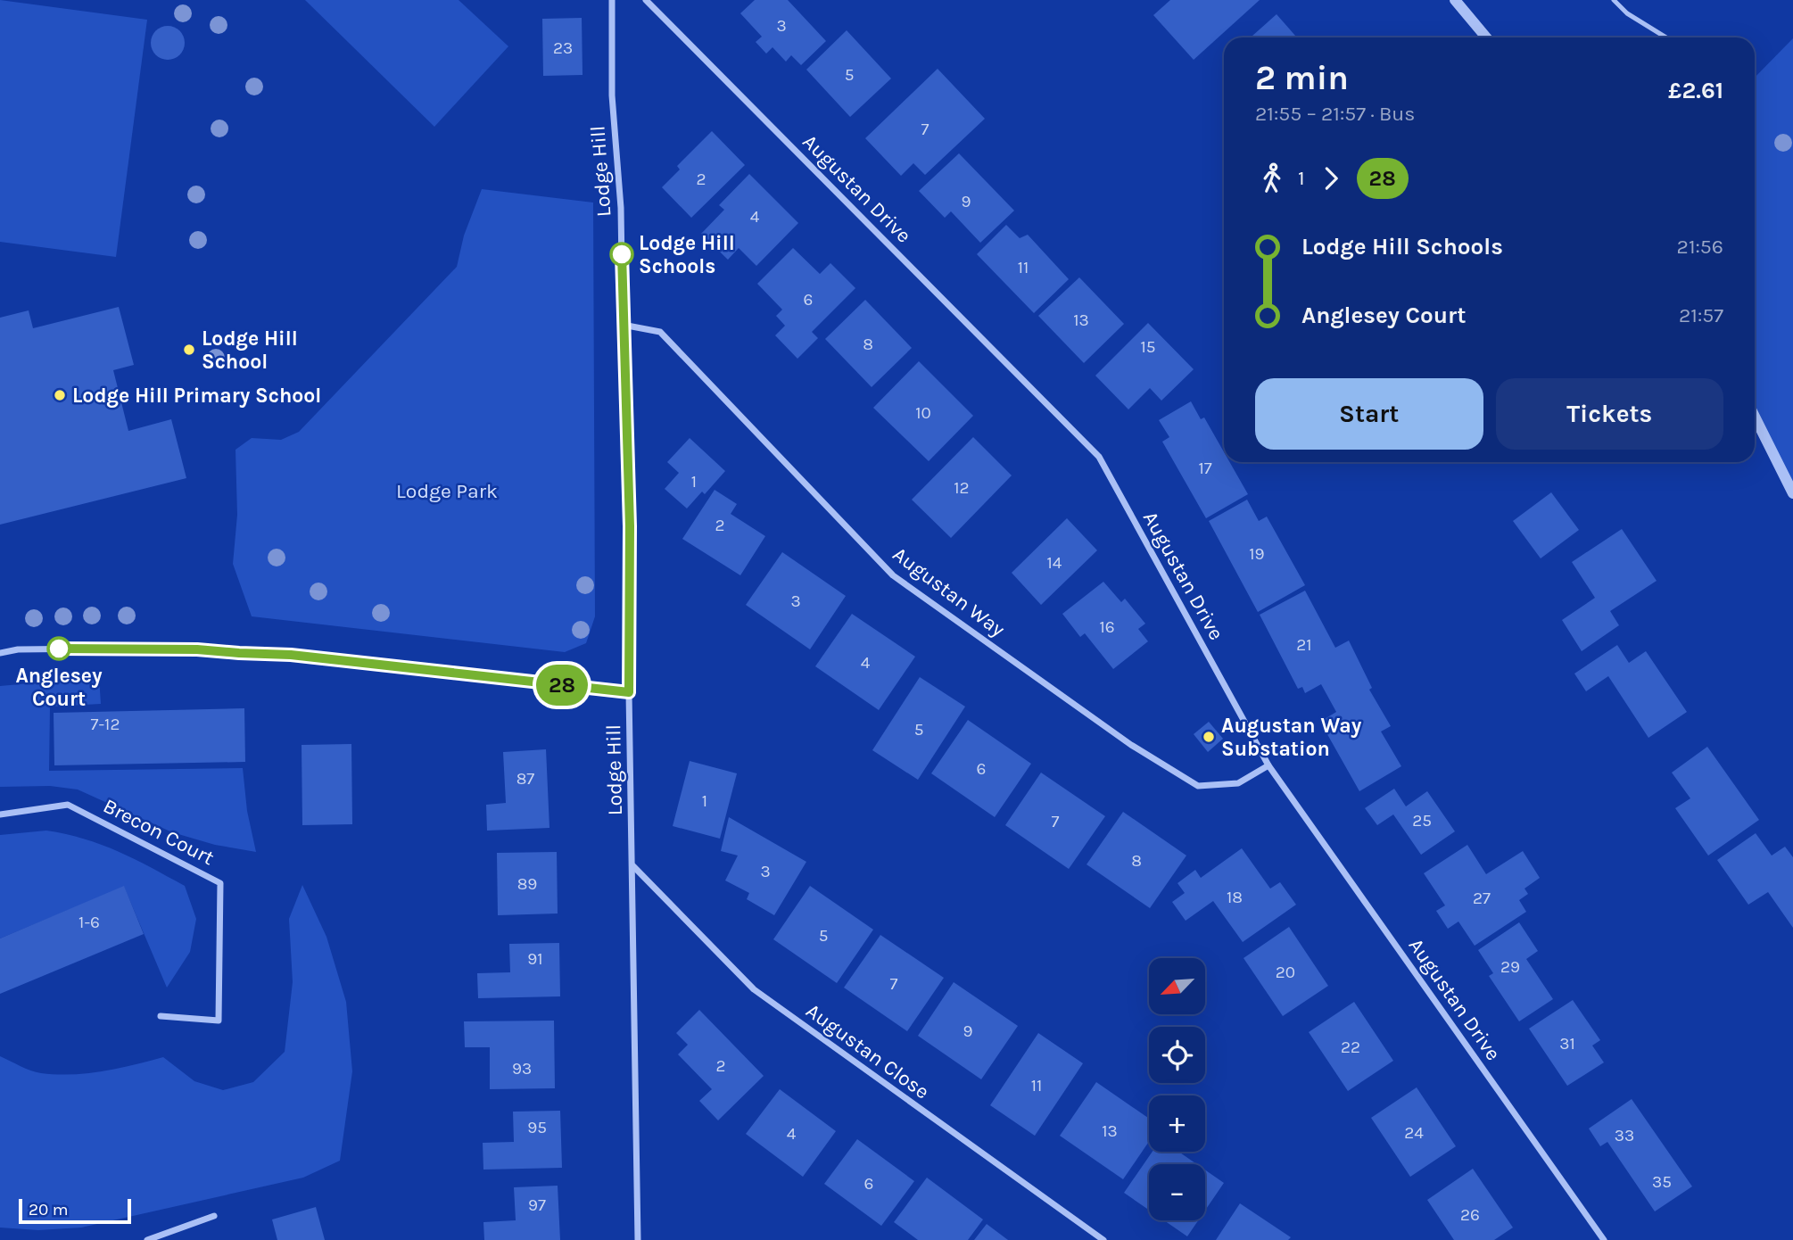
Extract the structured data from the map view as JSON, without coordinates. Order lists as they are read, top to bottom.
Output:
{
  "streets": {
    "street": [
      "Lodge Hill",
      "Augustan Drive",
      "Augustan Way",
      "Brecon Court",
      "Augustan Close"
    ]
  },
  "crossings": [
    ["Lodge Hill", "Augustan Way"],
    ["Lodge Hill", "Augustan Close"],
    ["Augustan Drive", "Augustan Way"]
  ],
  "parks": ["Lodge Park"],
  "places": [
    "Lodge Hill Schools",
    "Lodge Hill School",
    "Lodge Hill Primary School",
    "Anglesey Court",
    "Augustan Way Substation"
  ],
  "lines": ["bus line 28"],
  "house_numbers": [
    "3",
    "23",
    "5",
    "7",
    "2",
    "9",
    "4",
    "11",
    "6",
    "13",
    "8",
    "15",
    "10",
    "17",
    "1",
    "12",
    "2",
    "19",
    "14",
    "3",
    "16",
    "21",
    "4",
    "7-12",
    "5",
    "6",
    "87",
    "1",
    "25",
    "7",
    "8",
    "3",
    "89",
    "18",
    "27",
    "1-6",
    "5",
    "91",
    "29",
    "20",
    "7",
    "9",
    "31",
    "22",
    "2",
    "93",
    "11",
    "95",
    "13",
    "24",
    "4",
    "33",
    "35",
    "6",
    "97",
    "26"
  ],
  "scale_bar": "20 m",
  "north": "bottom left",
  "page": {
    "on_map": "28",
    "heading": ["2 min", "21:55 – 21:57 · Bus", "£2.61"],
    "legs": ["1", "28"],
    "list": [
      {
        "name": "Lodge Hill Schools",
        "value": "21:56"
      },
      {
        "name": "Anglesey Court",
        "value": "21:57"
      }
    ],
    "buttons": ["Start", "Tickets"],
    "map_buttons": ["+", "−"],
    "scale": "20 m"
  }
}
